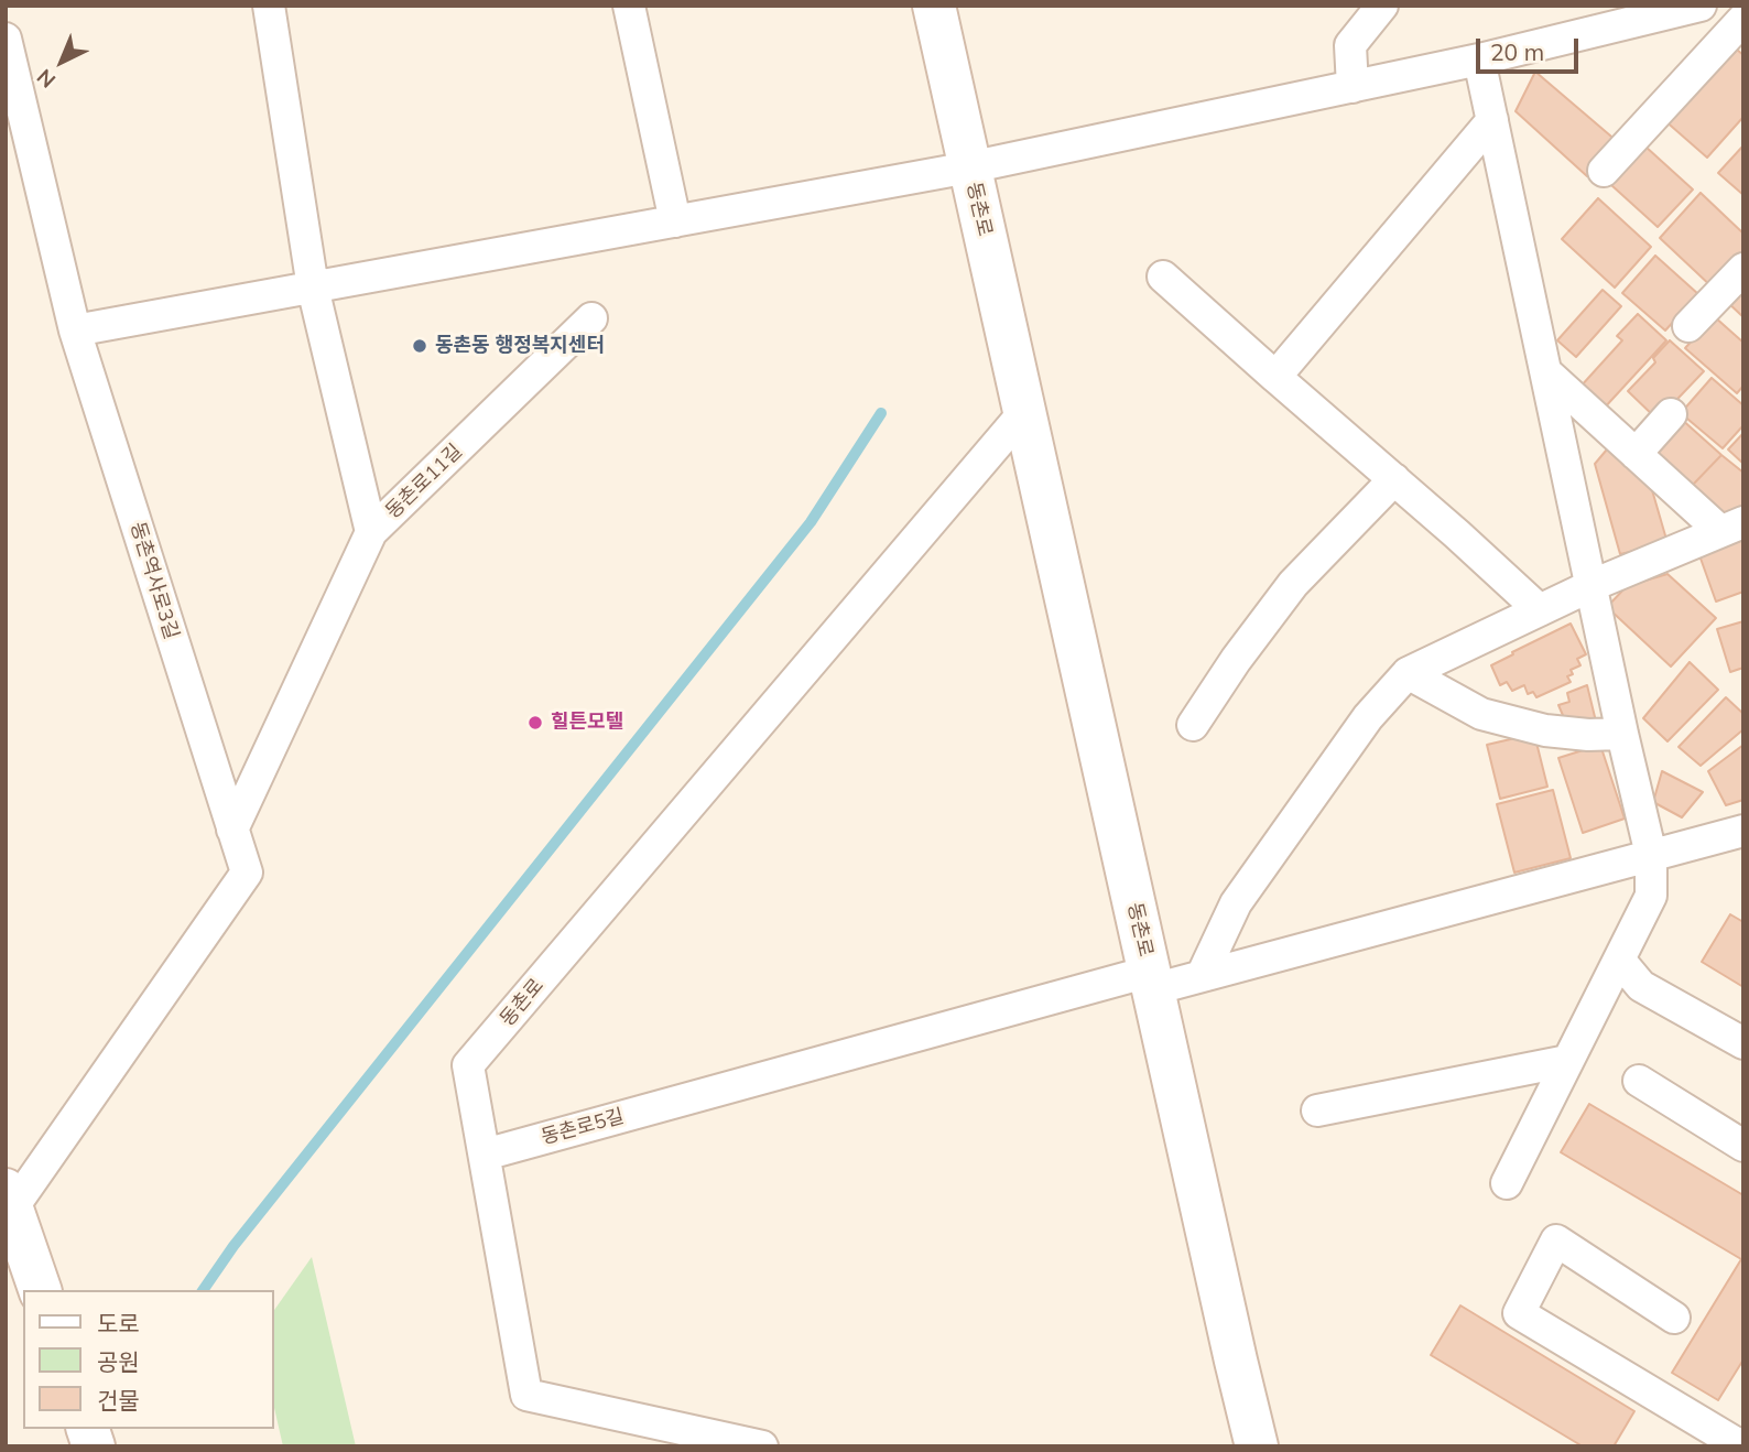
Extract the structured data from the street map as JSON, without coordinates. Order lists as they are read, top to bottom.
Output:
{
  "streets": {
    "main road": ["동촌로"],
    "street": ["동촌로11길", "동촌역사로3길", "동촌로5길"]
  },
  "crossings": [
    ["동촌로", "동촌로5길"]
  ],
  "places": ["동촌동 행정복지센터", "힐튼모텔"],
  "legend": ["도로", "공원", "건물"],
  "scale_bar": "20 m",
  "north": "bottom left"
}
